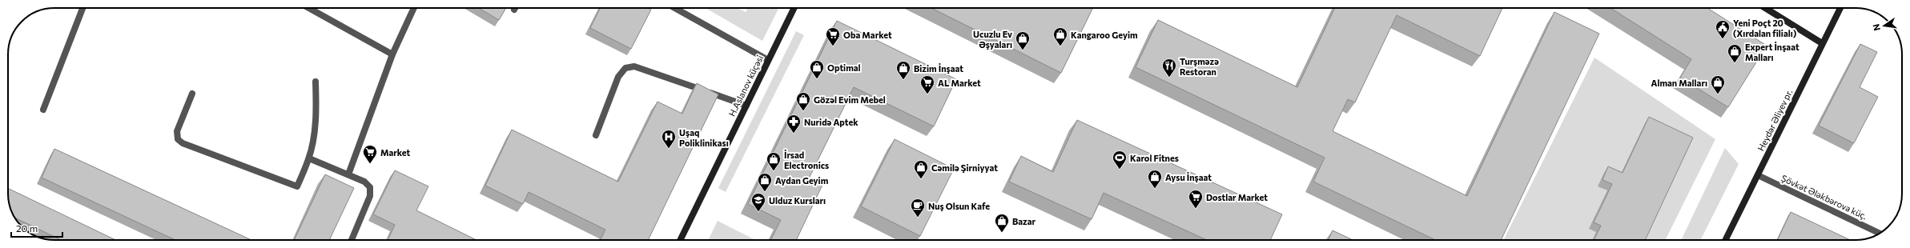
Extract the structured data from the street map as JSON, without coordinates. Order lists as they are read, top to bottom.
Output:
{
  "streets": {
    "street": ["H.Aslanov küçəsi", "Heydər Əliyev pr.", "Şövkət Ələkbərova küç."]
  },
  "crossings": [
    ["Heydər Əliyev pr.", "Şövkət Ələkbərova küç."]
  ],
  "places": {
    "public building": ["Yeni Poçt 20 (Xırdalan filialı)"],
    "supermarket": [
      "Oba Market",
      "AL Market",
      "Market",
      "Dostlar Market"
    ],
    "shop": [
      "Kangaroo Geyim",
      "Ucuzlu Ev Əşyaları",
      "Expert İnşaat Malları",
      "Optimal",
      "Bizim İnşaat",
      "Alman Malları",
      "Gözəl Evim Mebel",
      "İrsad Electronics",
      "Cəmilə Şirniyyat",
      "Aysu İnşaat",
      "Aydan Geyim",
      "Bazar"
    ],
    "restaurant": ["Turşməzə Restoran"],
    "pharmacy": ["Nuridə Aptek"],
    "hospital": ["Uşaq Poliklinikası"],
    "sports": ["Karol Fitnes"],
    "school or university": ["Ulduz Kursları"],
    "cafe": ["Nuş Olsun Kafe"]
  },
  "scale_bar": "20 m",
  "north": "left"
}
